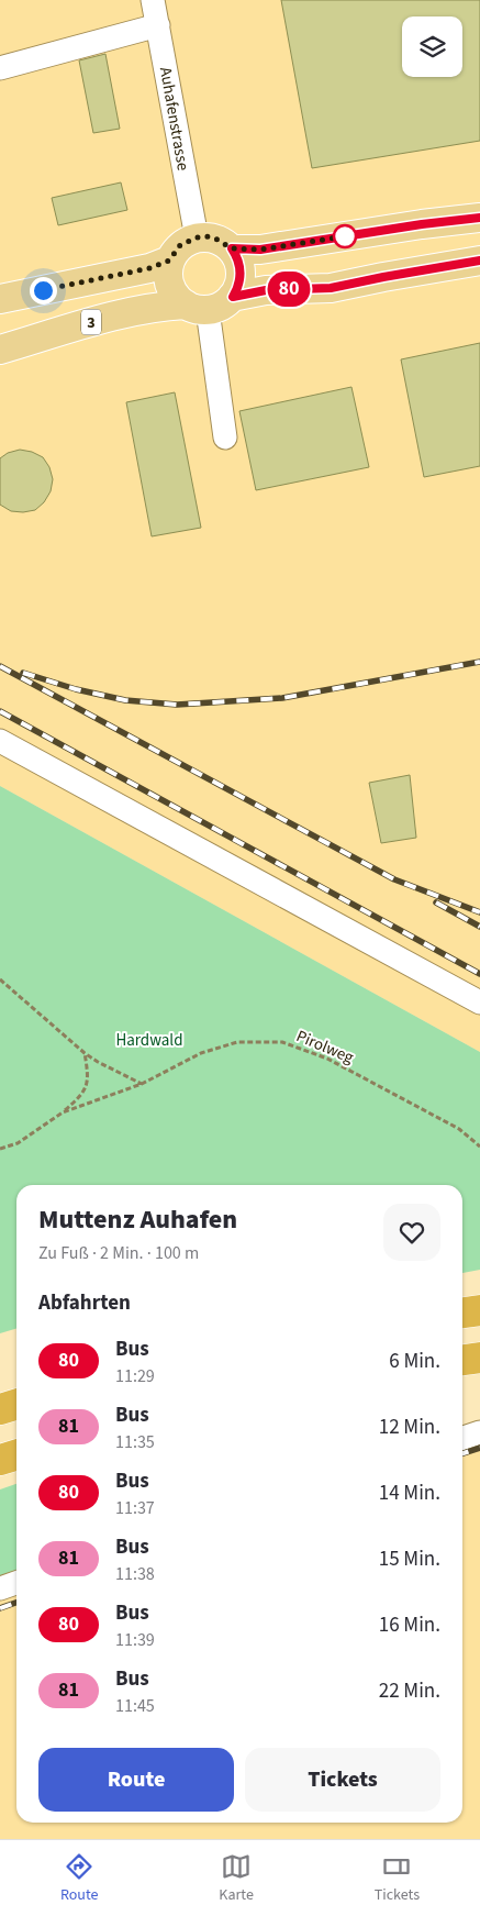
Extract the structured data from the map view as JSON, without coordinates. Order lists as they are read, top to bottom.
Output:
{
  "streets": {
    "main road": ["3"],
    "street": ["Auhafenstrasse"],
    "path": ["Pirolweg"]
  },
  "crossings": [
    ["Auhafenstrasse", "3"]
  ],
  "parks": ["Hardwald"],
  "lines": ["bus line 80"],
  "page": {
    "on_map": "80",
    "heading": [
      ["Muttenz Auhafen", "Zu Fuß · 2 Min. · 100 m"],
      "Abfahrten"
    ],
    "list": [
      {
        "mark": "80",
        "name": "Bus",
        "note": "11:29",
        "value": "6 Min."
      },
      {
        "mark": "81",
        "name": "Bus",
        "note": "11:35",
        "value": "12 Min."
      },
      {
        "mark": "80",
        "name": "Bus",
        "note": "11:37",
        "value": "14 Min."
      },
      {
        "mark": "81",
        "name": "Bus",
        "note": "11:38",
        "value": "15 Min."
      },
      {
        "mark": "80",
        "name": "Bus",
        "note": "11:39",
        "value": "16 Min."
      },
      {
        "mark": "81",
        "name": "Bus",
        "note": "11:45",
        "value": "22 Min."
      }
    ],
    "buttons": ["Route", "Tickets"],
    "tabs": ["Route", "Karte", "Tickets"]
  }
}
